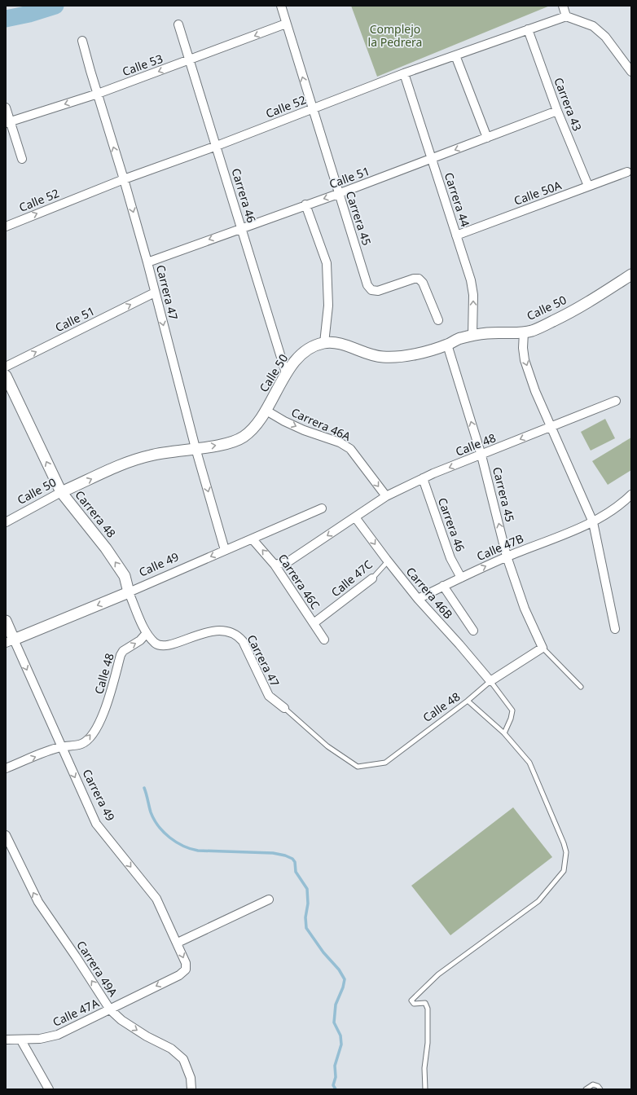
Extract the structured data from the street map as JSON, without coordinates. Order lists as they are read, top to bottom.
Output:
{
  "streets": {
    "street": [
      "Calle 53",
      "Carrera 43",
      "Calle 52",
      "Calle 51",
      "Calle 50A",
      "Carrera 46",
      "Carrera 44",
      "Carrera 45",
      "Carrera 47",
      "Calle 50",
      "Carrera 46A",
      "Calle 48",
      "Carrera 48",
      "Calle 47B",
      "Calle 49",
      "Calle 47C",
      "Carrera 46C",
      "Carrera 46B",
      "Carrera 49",
      "Carrera 49A",
      "Calle 47A"
    ]
  },
  "crossings": [
    ["Calle 53", "Carrera 46"],
    ["Calle 53", "Carrera 45"],
    ["Calle 53", "Carrera 47"],
    ["Carrera 43", "Calle 52"],
    ["Carrera 43", "Calle 51"],
    ["Carrera 43", "Calle 50A"],
    ["Calle 52", "Carrera 46"],
    ["Calle 52", "Carrera 44"],
    ["Calle 52", "Carrera 45"],
    ["Calle 52", "Carrera 47"],
    ["Calle 51", "Carrera 46"],
    ["Calle 51", "Carrera 44"],
    ["Calle 51", "Carrera 45"],
    ["Calle 51", "Carrera 47"],
    ["Calle 50A", "Carrera 44"],
    ["Carrera 46", "Calle 50"],
    ["Carrera 46", "Calle 48"],
    ["Carrera 46", "Calle 47B"],
    ["Carrera 44", "Calle 50"],
    ["Carrera 45", "Calle 50"],
    ["Carrera 45", "Calle 48"],
    ["Carrera 45", "Calle 47B"],
    ["Carrera 47", "Calle 50"],
    ["Carrera 47", "Calle 48"],
    ["Carrera 47", "Carrera 48"],
    ["Carrera 47", "Calle 49"],
    ["Calle 50", "Carrera 46A"],
    ["Calle 50", "Carrera 48"],
    ["Carrera 46A", "Calle 48"],
    ["Calle 48", "Carrera 48"],
    ["Calle 48", "Carrera 46C"],
    ["Calle 48", "Carrera 46B"],
    ["Calle 48", "Carrera 49"],
    ["Carrera 48", "Calle 49"],
    ["Calle 47B", "Carrera 46B"],
    ["Calle 49", "Carrera 46C"],
    ["Calle 49", "Carrera 49"],
    ["Calle 47C", "Carrera 46C"],
    ["Calle 47C", "Carrera 46B"],
    ["Carrera 49", "Calle 47A"],
    ["Carrera 49A", "Calle 47A"]
  ],
  "one_way": [
    "Calle 53",
    "Carrera 44",
    "Carrera 45",
    "Carrera 46A",
    "Carrera 48",
    "Calle 49",
    "Carrera 49",
    "Calle 47A"
  ],
  "parks": ["Complejo la Pedrera"]
}
